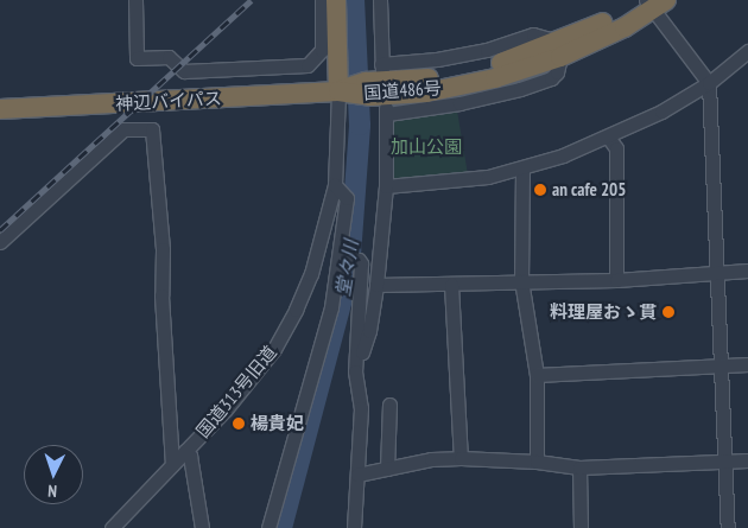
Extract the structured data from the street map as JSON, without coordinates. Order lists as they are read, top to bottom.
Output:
{
  "streets": {
    "highway": ["国道486号", "神辺バイパス"],
    "street": ["国道313号旧道"]
  },
  "crossings": [
    ["国道486号", "神辺バイパス"],
    ["国道486号", "国道313号旧道"],
    ["神辺バイパス", "国道313号旧道"]
  ],
  "water": ["堂々川"],
  "parks": ["加山公園"],
  "places": ["an cafe 205", "料理屋おゝ貫", "楊貴妃"],
  "north": "bottom"
}
